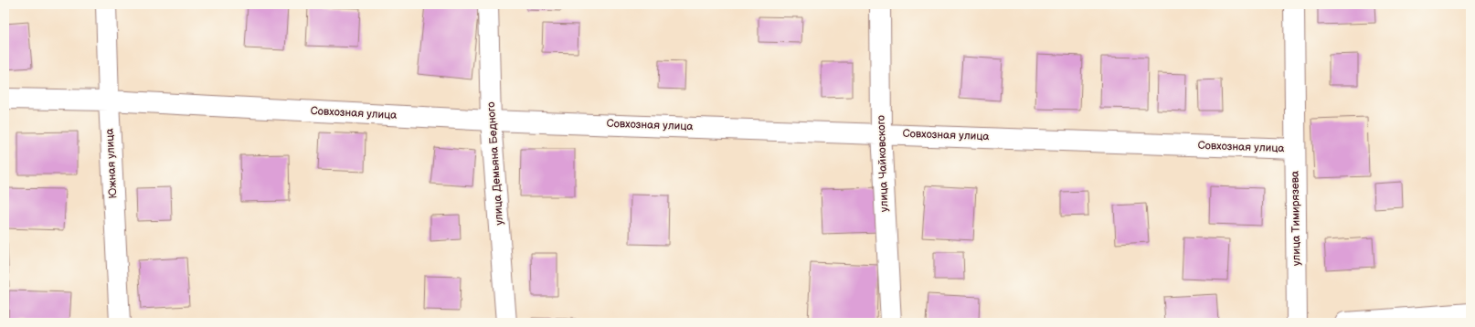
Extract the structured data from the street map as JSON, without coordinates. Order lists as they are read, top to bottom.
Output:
{
  "streets": {
    "street": [
      "Совхозная улица",
      "Южная улица",
      "улица Демьяна Бедного",
      "улица Чайковского",
      "улица Тимирязева"
    ]
  },
  "crossings": [
    ["Совхозная улица", "Южная улица"],
    ["Совхозная улица", "улица Демьяна Бедного"],
    ["Совхозная улица", "улица Чайковского"],
    ["Совхозная улица", "улица Тимирязева"]
  ]
}
